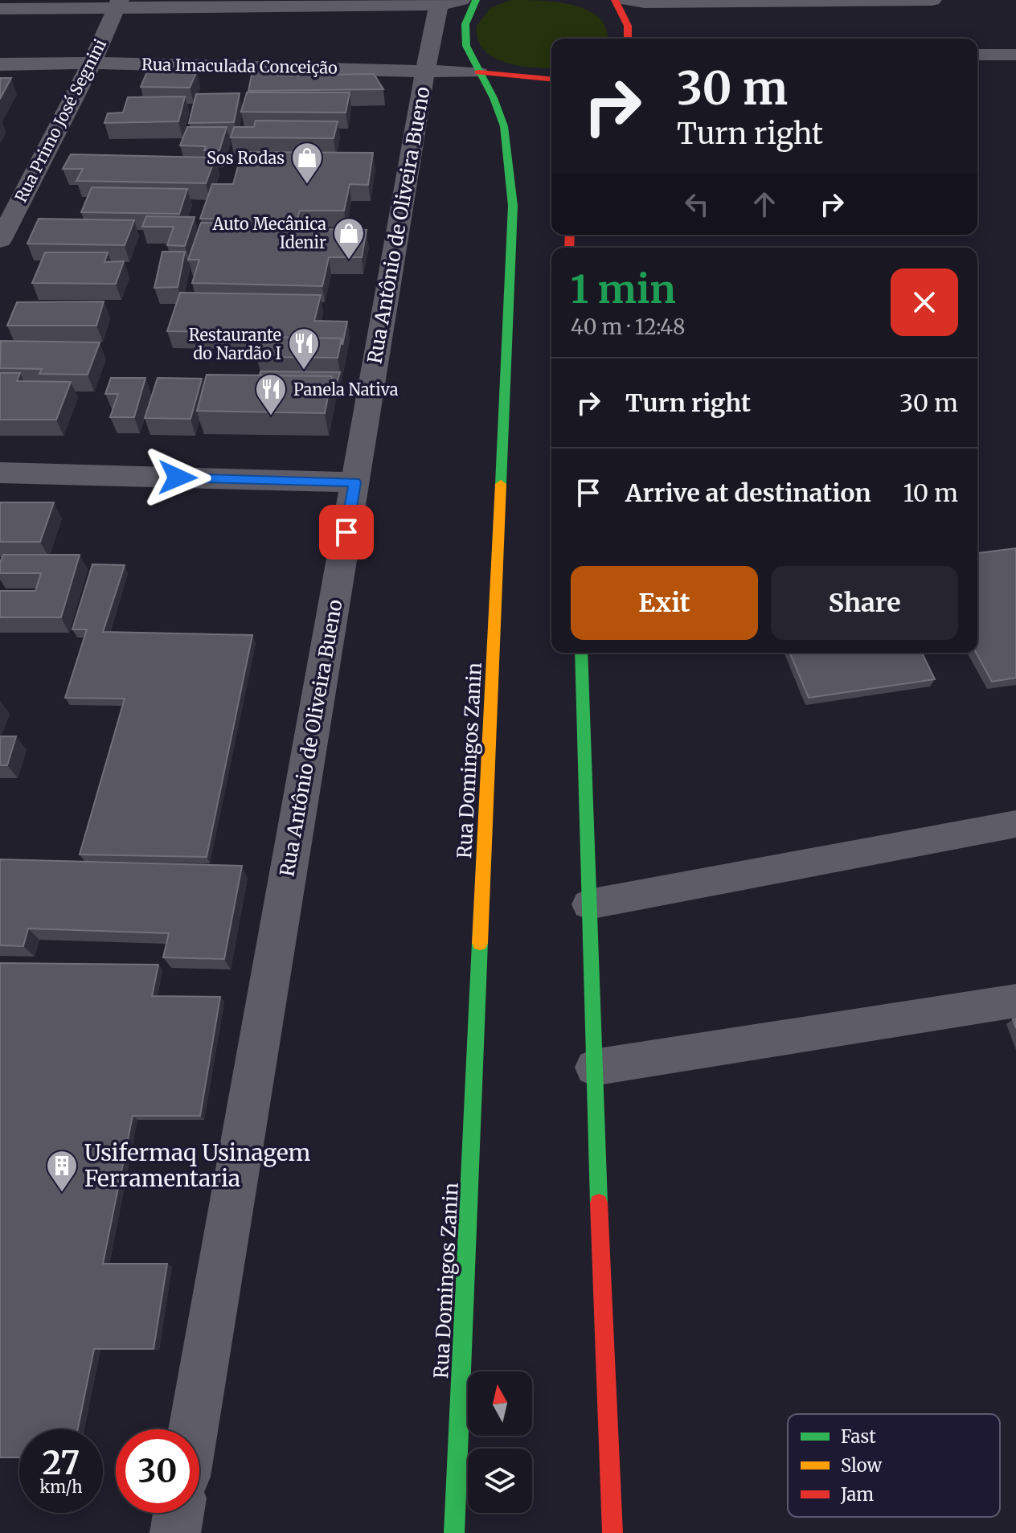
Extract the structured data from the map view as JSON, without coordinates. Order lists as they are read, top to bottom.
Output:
{
  "streets": {
    "main road": ["Rua Domingos Zanin"],
    "street": ["Rua Imaculada Conceição", "Rua Primo José Segnini", "Rua Antônio de Oliveira Bueno"]
  },
  "crossings": [
    ["Rua Imaculada Conceição", "Rua Primo José Segnini"],
    ["Rua Imaculada Conceição", "Rua Antônio de Oliveira Bueno"],
    ["Rua Imaculada Conceição", "Rua Domingos Zanin"]
  ],
  "places": {
    "shop": ["Sos Rodas", "Auto Mecânica Idenir"],
    "restaurant": ["Restaurante do Nardão I", "Panela Nativa"],
    "building": ["Usifermaq Usinagem Ferramentaria"]
  },
  "legend": ["Fast", "Slow", "Jam"],
  "north": "top",
  "page": {
    "turn": ["30 m", "Turn right"],
    "heading": ["1 min", "40 m · 12:48"],
    "list": [
      {
        "name": "Turn right",
        "value": "30 m"
      },
      {
        "name": "Arrive at destination",
        "value": "10 m"
      }
    ],
    "buttons": ["Exit", "Share"],
    "speed": "27 km/h",
    "limit": "30"
  }
}
